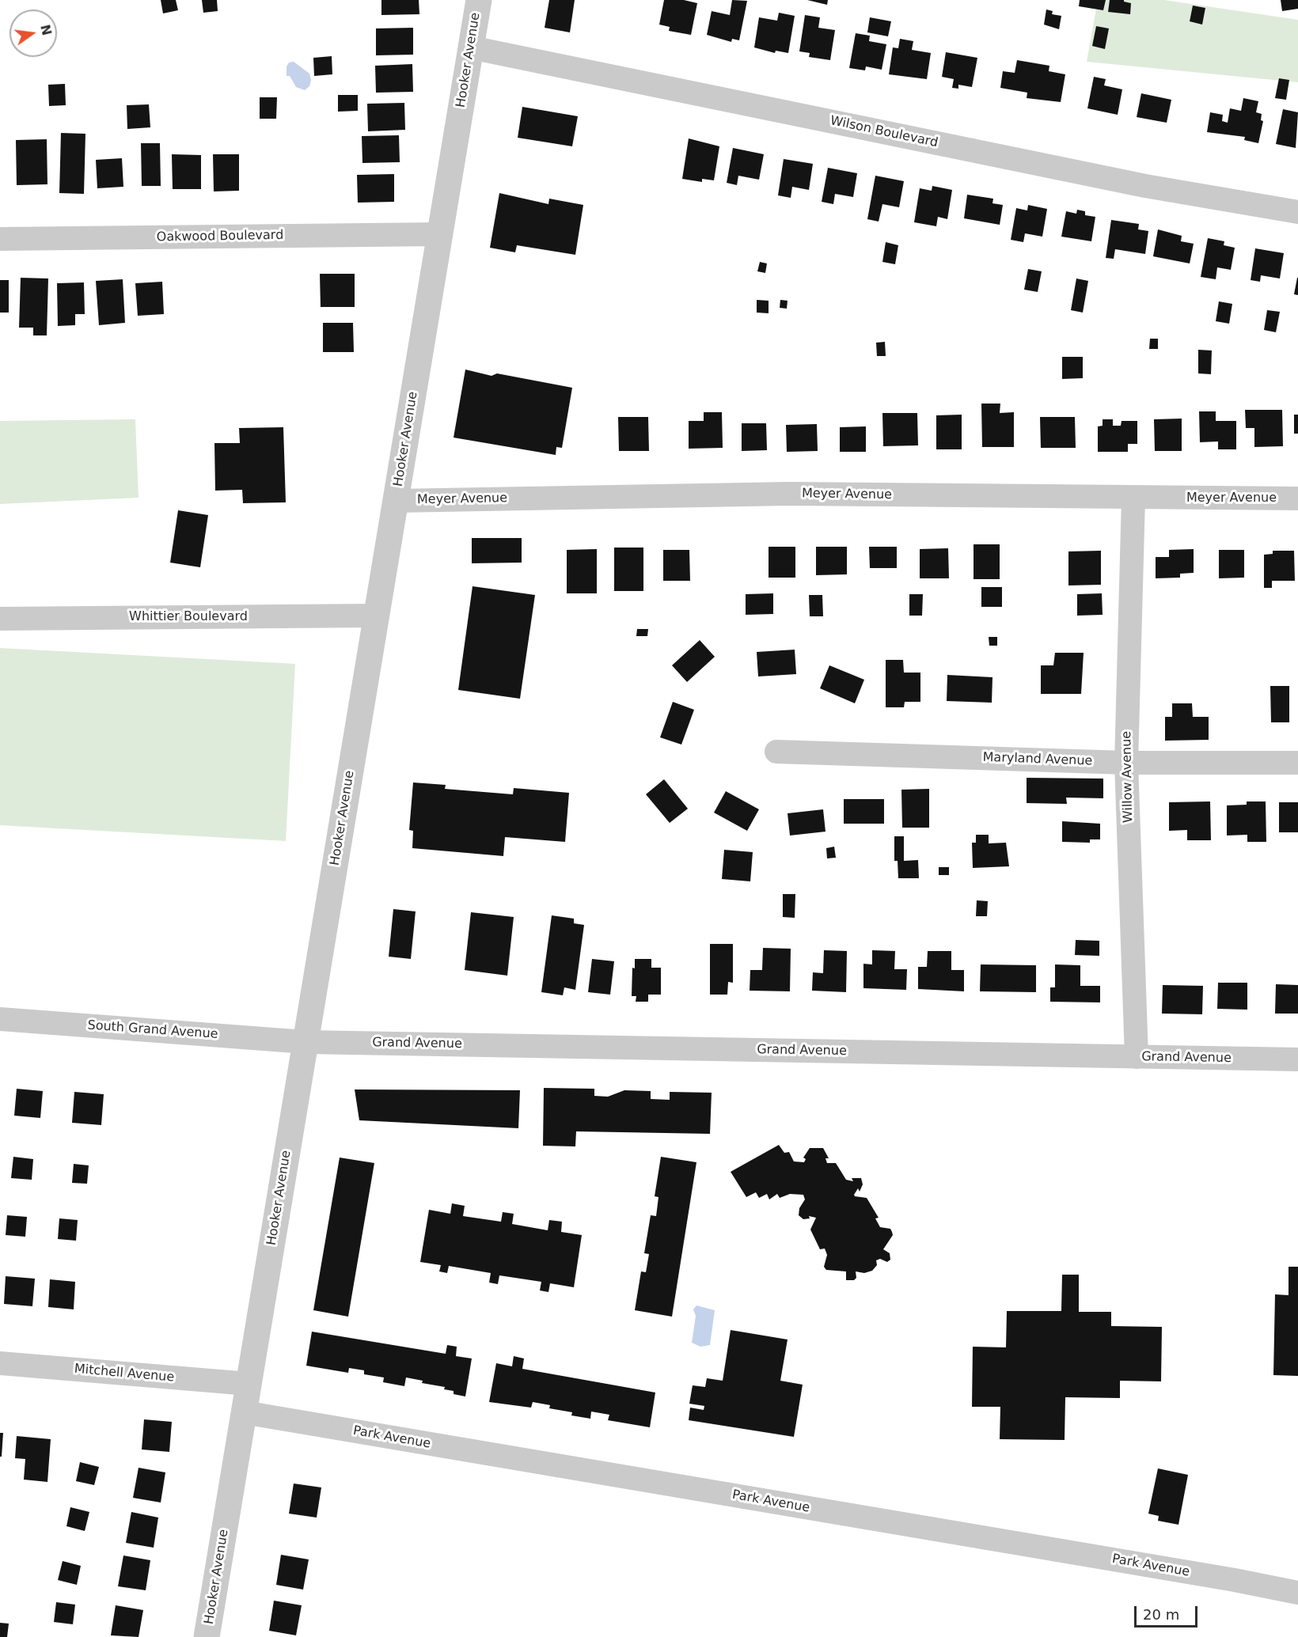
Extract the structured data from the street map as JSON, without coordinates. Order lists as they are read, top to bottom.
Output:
{
  "streets": {
    "street": [
      "Hooker Avenue",
      "Wilson Boulevard",
      "Oakwood Boulevard",
      "Meyer Avenue",
      "Whittier Boulevard",
      "Maryland Avenue",
      "Willow Avenue",
      "South Grand Avenue",
      "Grand Avenue",
      "Mitchell Avenue",
      "Park Avenue"
    ]
  },
  "crossings": [
    ["Hooker Avenue", "Wilson Boulevard"],
    ["Hooker Avenue", "Oakwood Boulevard"],
    ["Hooker Avenue", "Meyer Avenue"],
    ["Hooker Avenue", "Whittier Boulevard"],
    ["Hooker Avenue", "South Grand Avenue"],
    ["Hooker Avenue", "Grand Avenue"],
    ["Hooker Avenue", "Mitchell Avenue"],
    ["Hooker Avenue", "Park Avenue"],
    ["Meyer Avenue", "Willow Avenue"],
    ["Maryland Avenue", "Willow Avenue"],
    ["Willow Avenue", "Grand Avenue"],
    ["South Grand Avenue", "Grand Avenue"]
  ],
  "scale_bar": "20 m",
  "north": "right"
}
